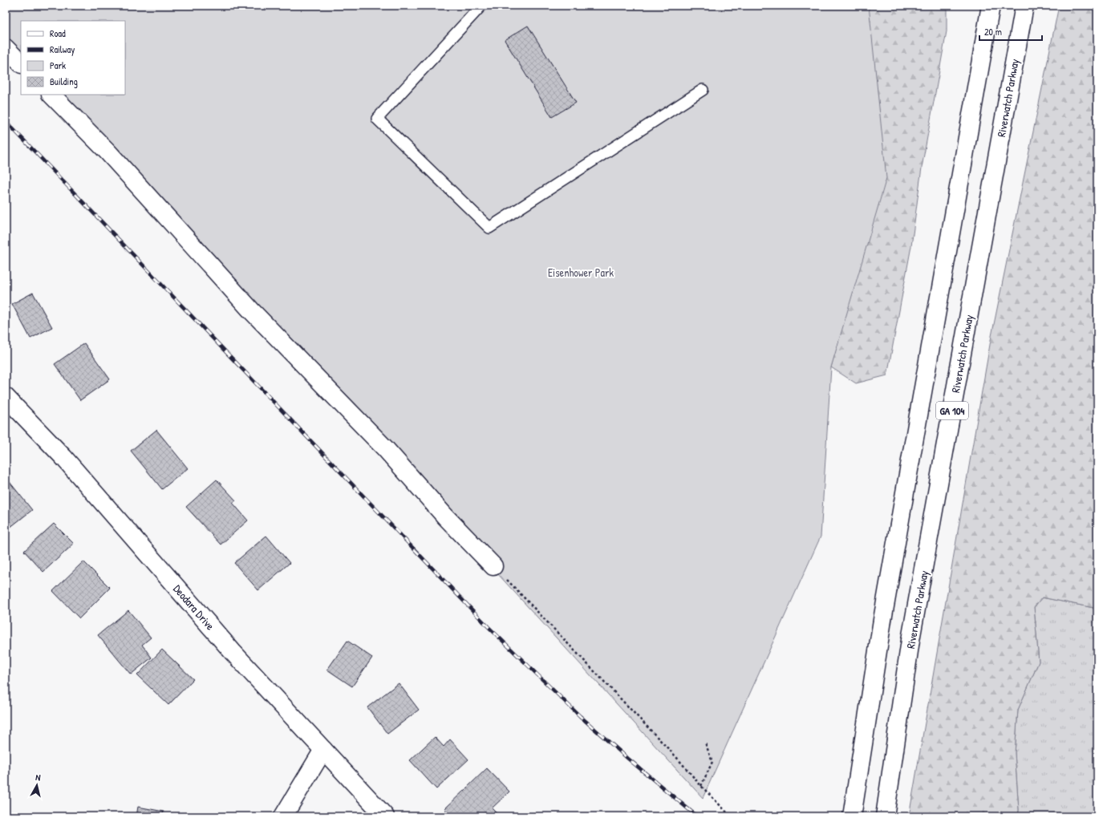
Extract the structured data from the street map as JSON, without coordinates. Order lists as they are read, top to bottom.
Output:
{
  "streets": {
    "main road": ["Riverwatch Parkway", "GA 104", "Deodara Drive"]
  },
  "parks": ["Eisenhower Park"],
  "legend": [
    "Road",
    "Railway",
    "Park",
    "Building"
  ],
  "scale_bar": "20 m",
  "north": "top"
}
